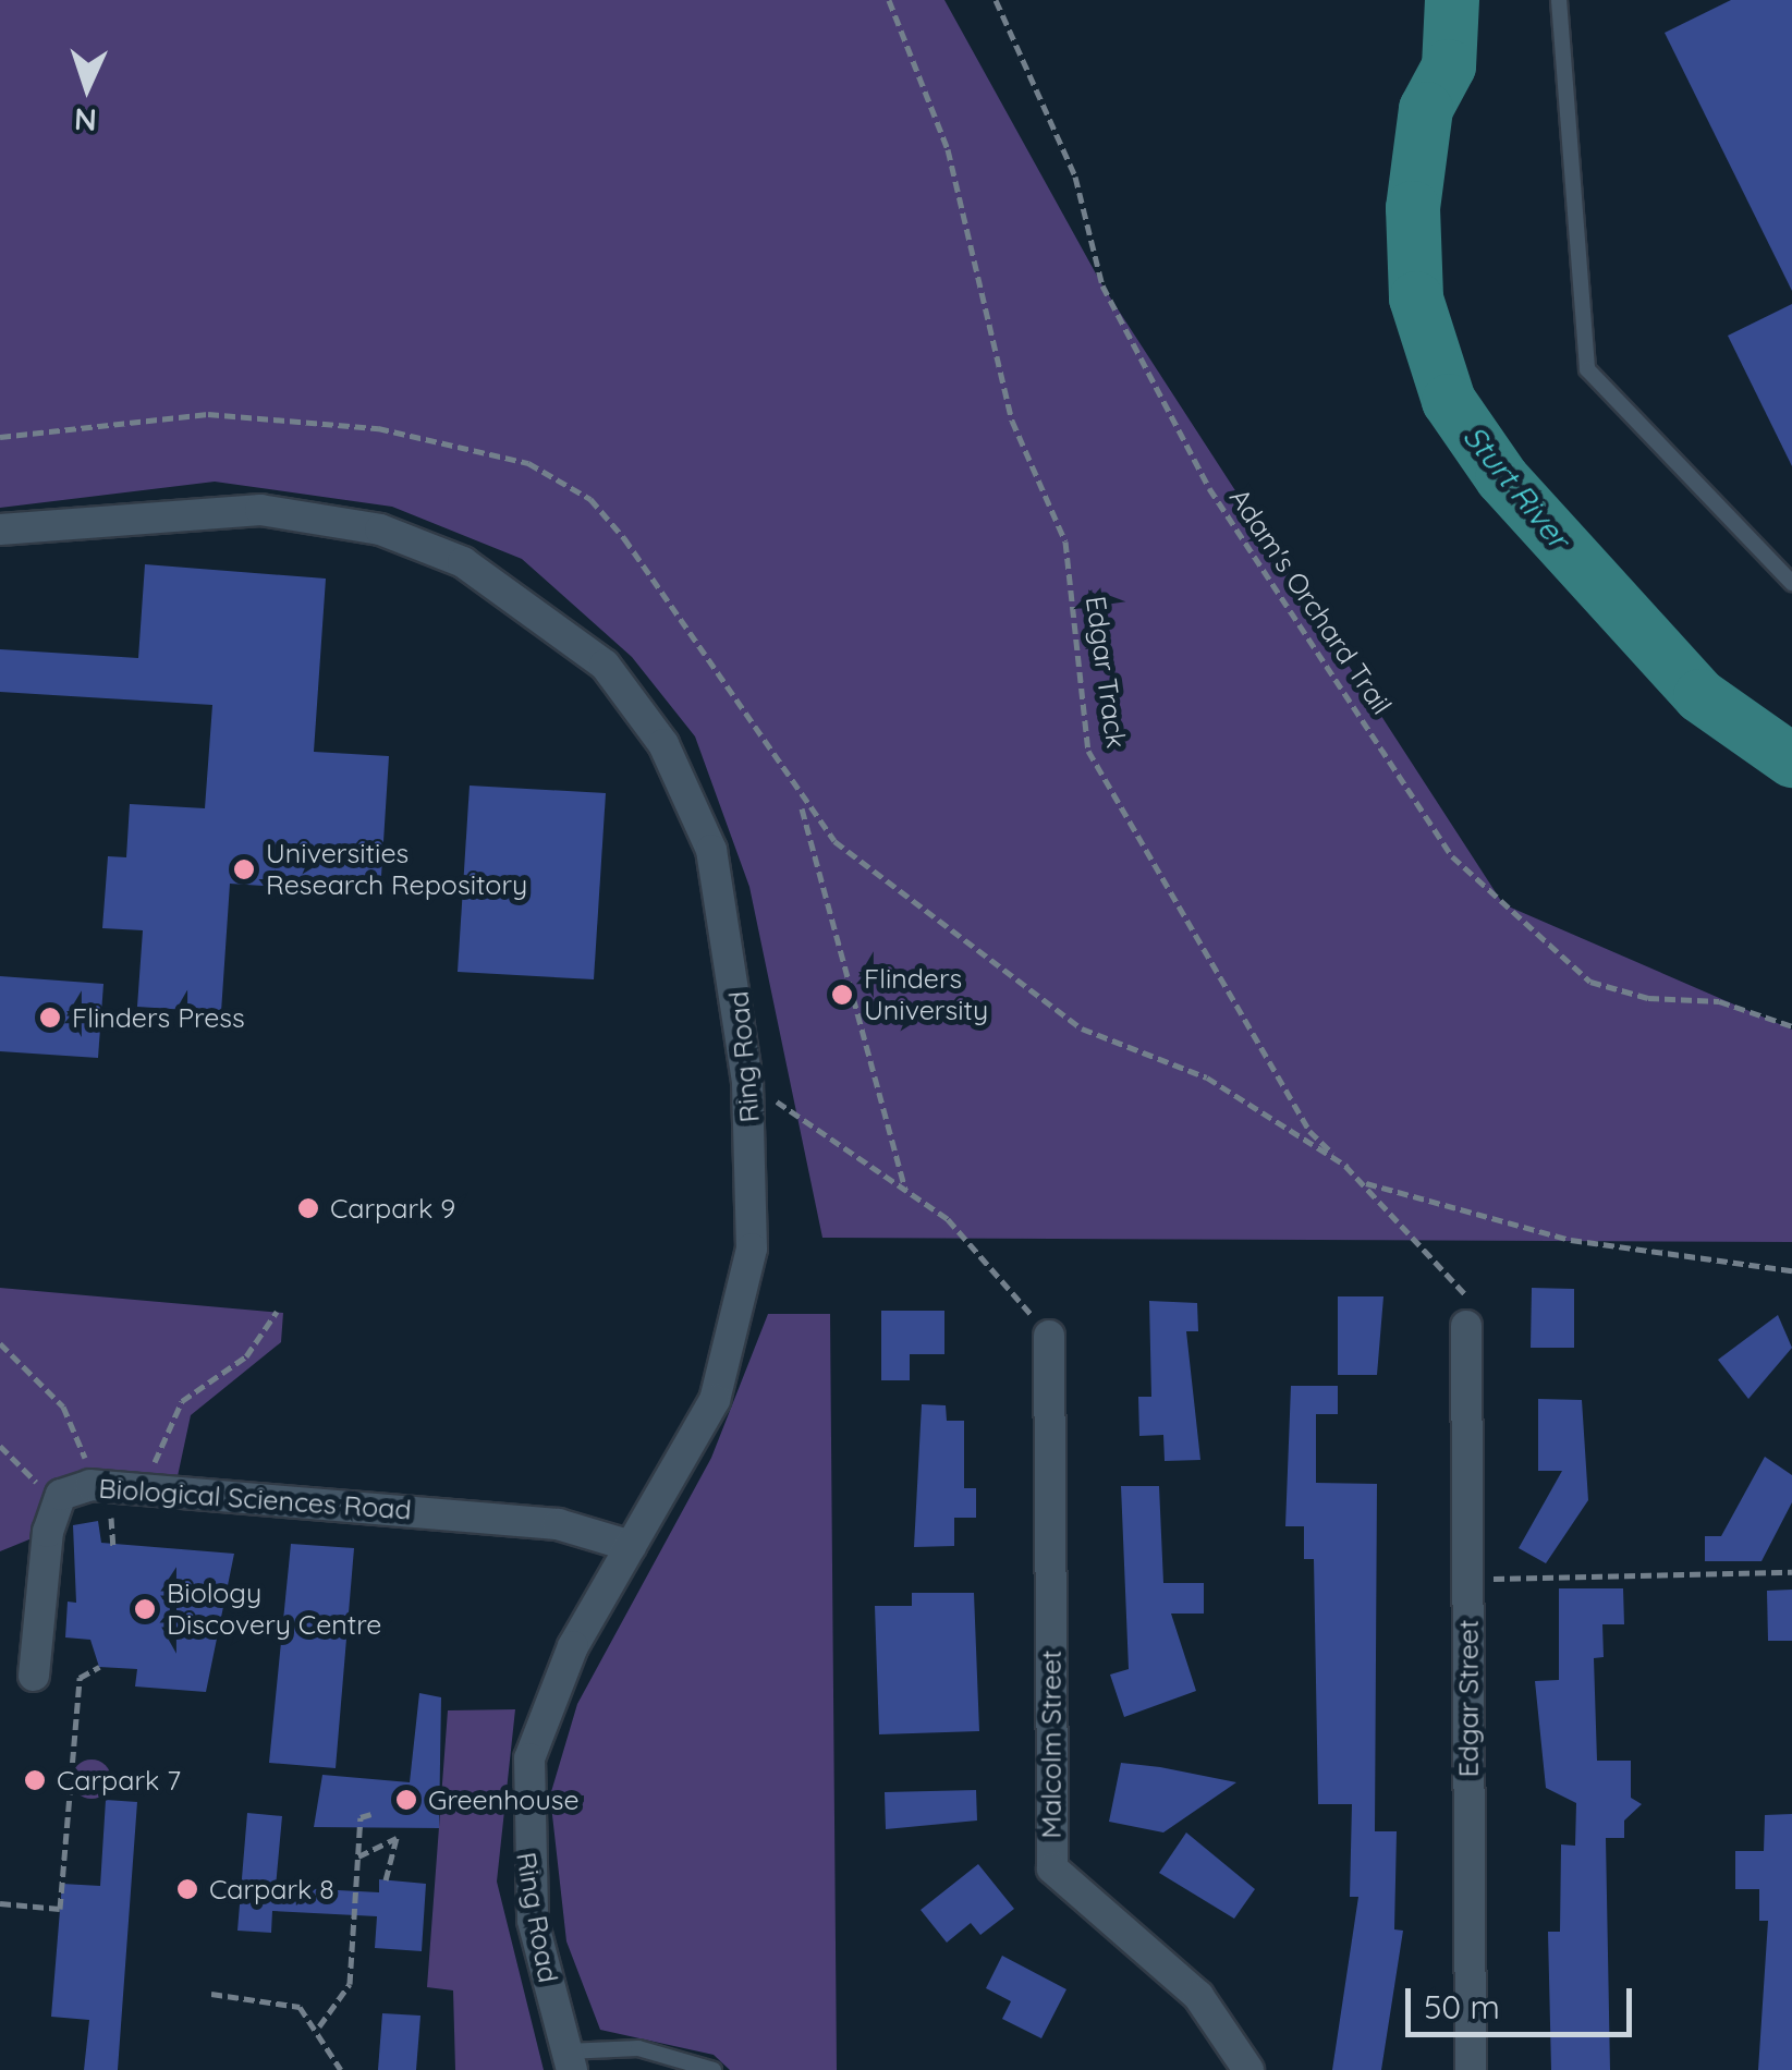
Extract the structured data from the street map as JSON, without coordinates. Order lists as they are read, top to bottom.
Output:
{
  "streets": {
    "street": [
      "Ring Road",
      "Biological Sciences Road",
      "Edgar Street",
      "Malcolm Street"
    ],
    "path": ["Adam's Orchard Trail", "Edgar Track"]
  },
  "crossings": [
    ["Edgar Track", "Edgar Street"],
    ["Ring Road", "Biological Sciences Road"]
  ],
  "water": ["Sturt River"],
  "places": [
    "Universities Research Repository",
    "Flinders University",
    "Flinders Press",
    "Carpark 9",
    "Biology Discovery Centre",
    "Carpark 7",
    "Greenhouse",
    "Carpark 8"
  ],
  "scale_bar": "50 m",
  "north": "bottom"
}
